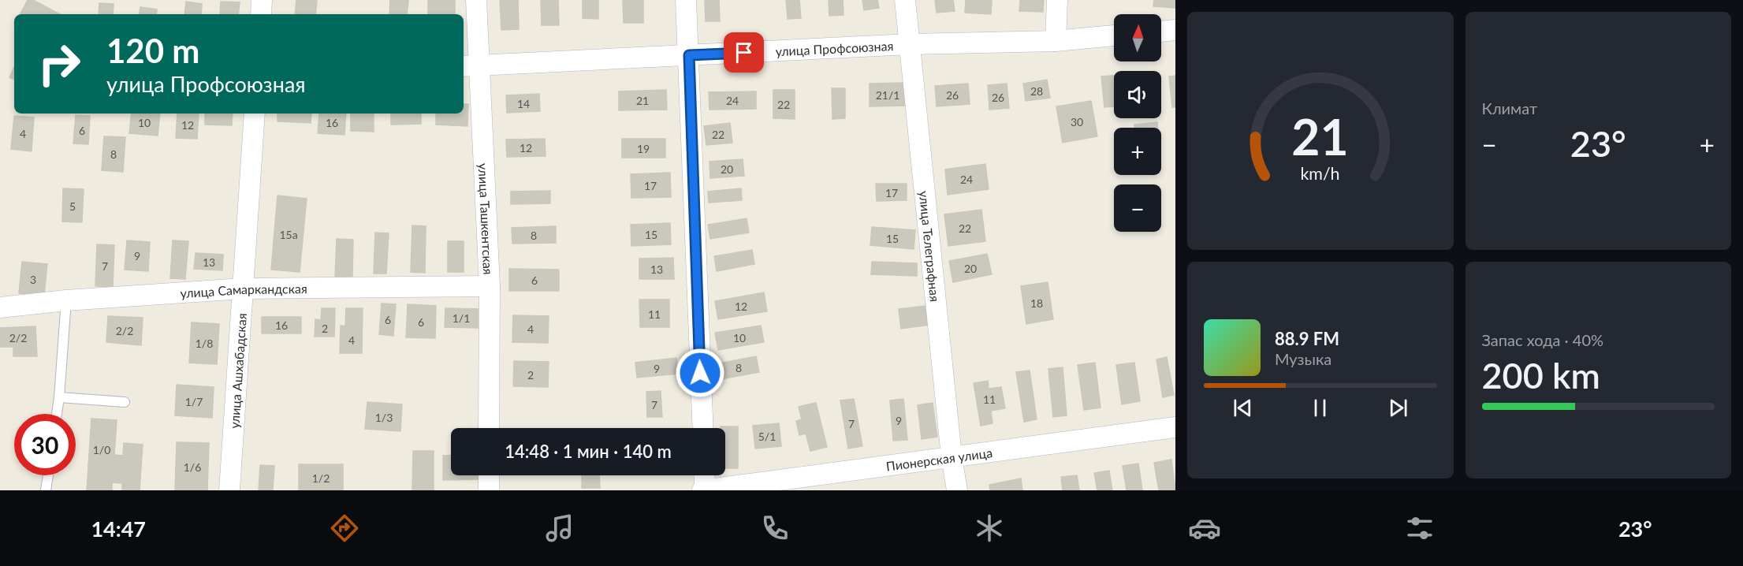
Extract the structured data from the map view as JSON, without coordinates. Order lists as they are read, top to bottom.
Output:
{
  "streets": {
    "street": [
      "улица Профсоюзная",
      "улица Ташкентская",
      "улица Телеграфная",
      "улица Самаркандская",
      "улица Ашхабадская",
      "Пионерская улица"
    ]
  },
  "crossings": [
    ["улица Профсоюзная", "улица Ташкентская"],
    ["улица Профсоюзная", "улица Телеграфная"],
    ["улица Ташкентская", "улица Самаркандская"],
    ["улица Телеграфная", "Пионерская улица"],
    ["улица Самаркандская", "улица Ашхабадская"]
  ],
  "house_numbers": [
    "28",
    "21/1",
    "26",
    "26",
    "21",
    "24",
    "14",
    "22",
    "30",
    "10",
    "16",
    "12",
    "6",
    "4",
    "22",
    "12",
    "19",
    "8",
    "20",
    "24",
    "17",
    "17",
    "5",
    "22",
    "15а",
    "15",
    "8",
    "15",
    "9",
    "13",
    "7",
    "20",
    "13",
    "3",
    "6",
    "18",
    "12",
    "11",
    "1/1",
    "6",
    "6",
    "16",
    "2",
    "4",
    "2/2",
    "2/2",
    "10",
    "4",
    "1/8",
    "8",
    "9",
    "2",
    "11",
    "1/7",
    "7",
    "1/3",
    "9",
    "7",
    "5/1",
    "1/0",
    "1/6",
    "1/2"
  ],
  "north": "top",
  "page": {
    "tile": [
      "Климат",
      ["Запас хода · 40%", "200 km"]
    ],
    "map_buttons": ["+", "−"],
    "turn": ["120 m", "улица Профсоюзная"],
    "heat": ["−", "23°", "+"],
    "song": ["88.9 FM", "Музыка"],
    "limit": "30",
    "trip": "14:48 · 1 мин · 140 m",
    "tabs": ["14:47", "23°"],
    "gauge": ["21", "km/h"]
  }
}
